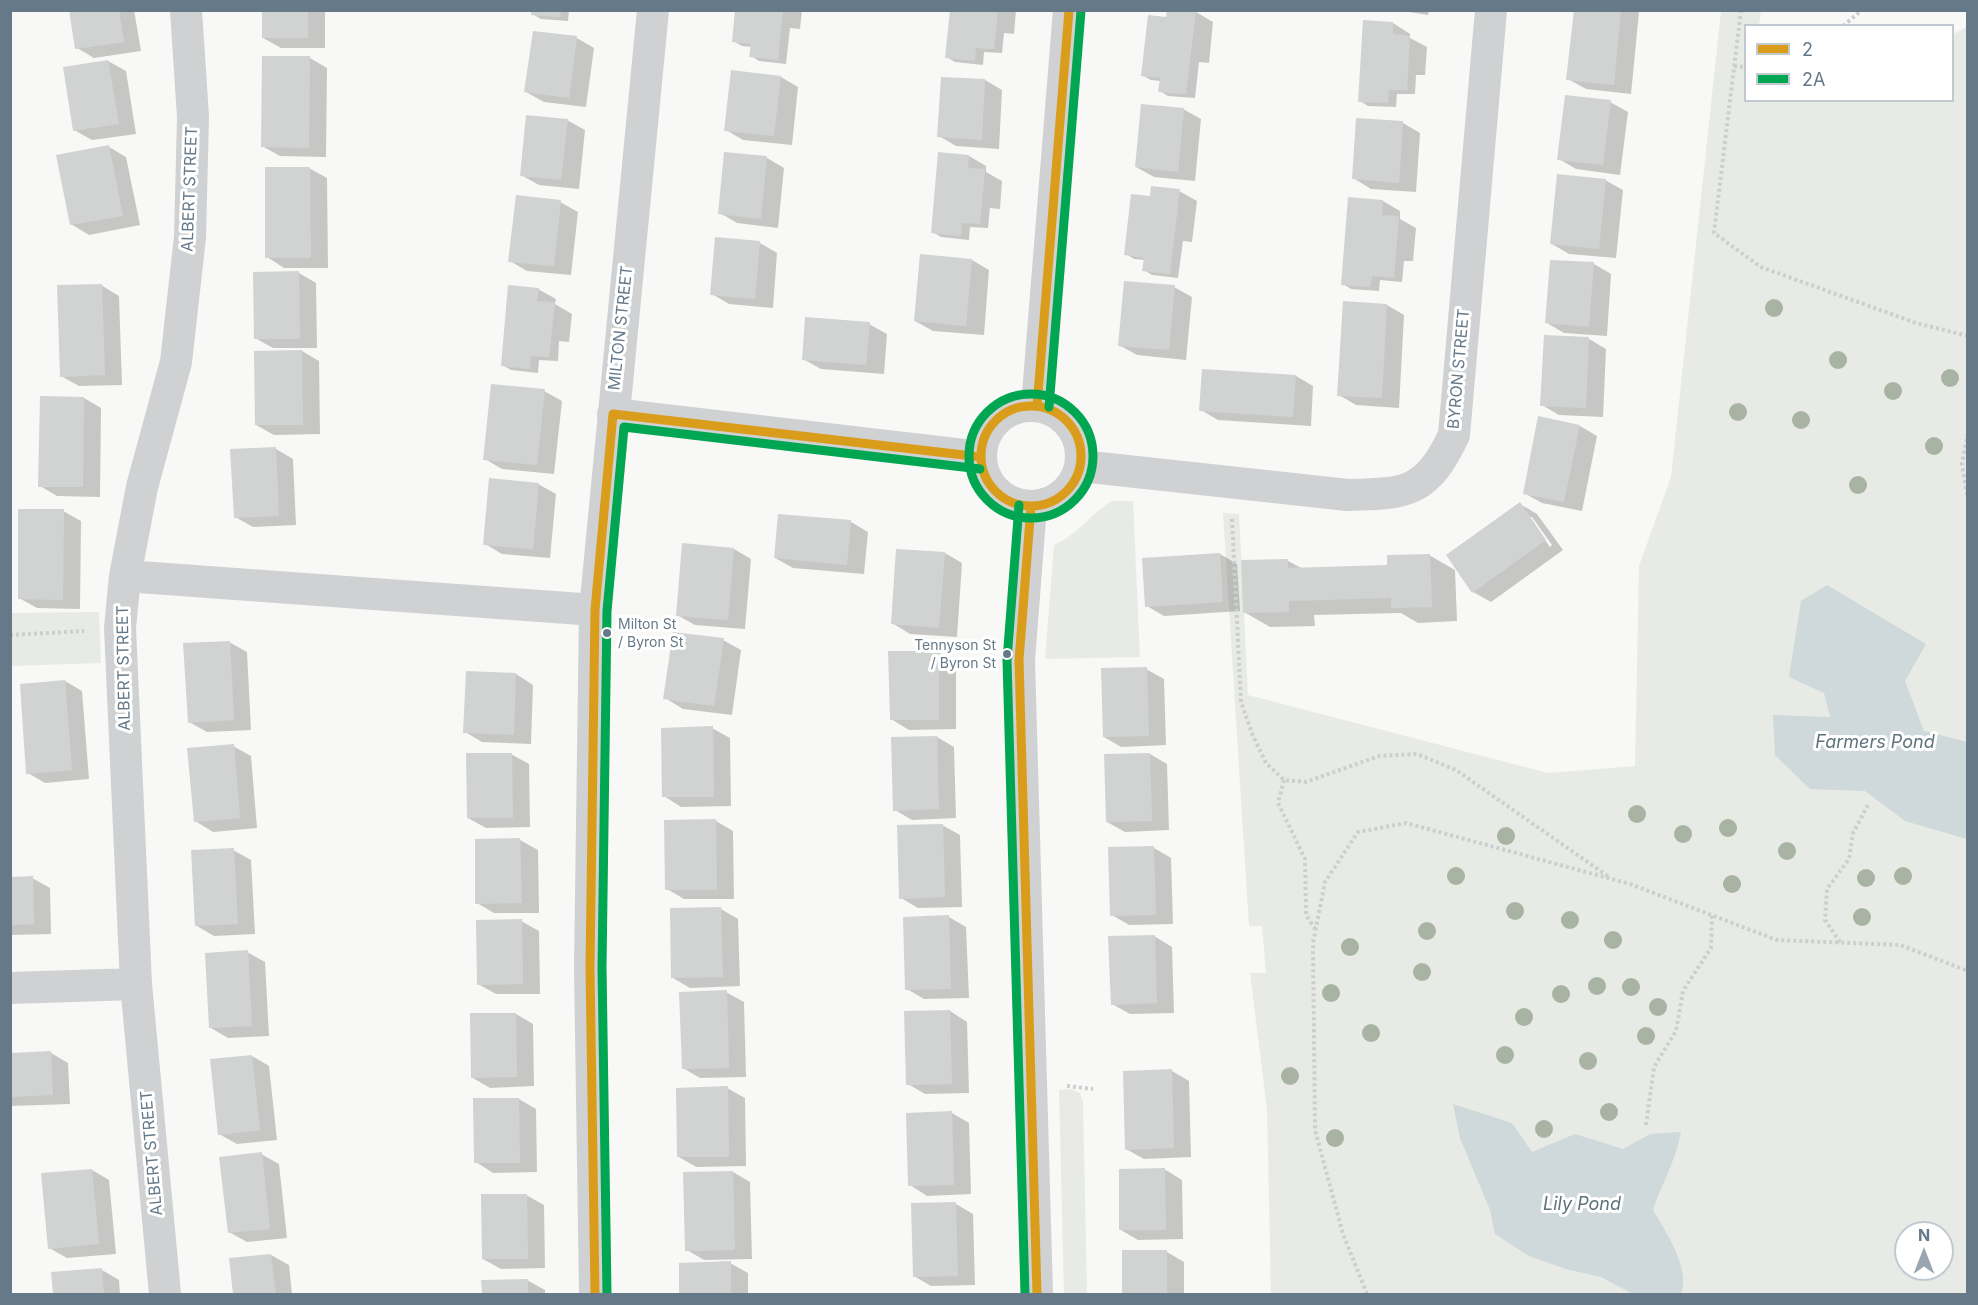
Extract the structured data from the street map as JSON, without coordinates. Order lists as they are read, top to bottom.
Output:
{
  "streets": {
    "street": ["ALBERT STREET", "MILTON STREET", "BYRON STREET"]
  },
  "water": ["Farmers Pond", "Lily Pond"],
  "places": ["Milton St / Byron St", "Tennyson St / Byron St"],
  "lines": ["transit line 2", "transit line 2A"],
  "legend": ["2", "2A"],
  "north": "top"
}
